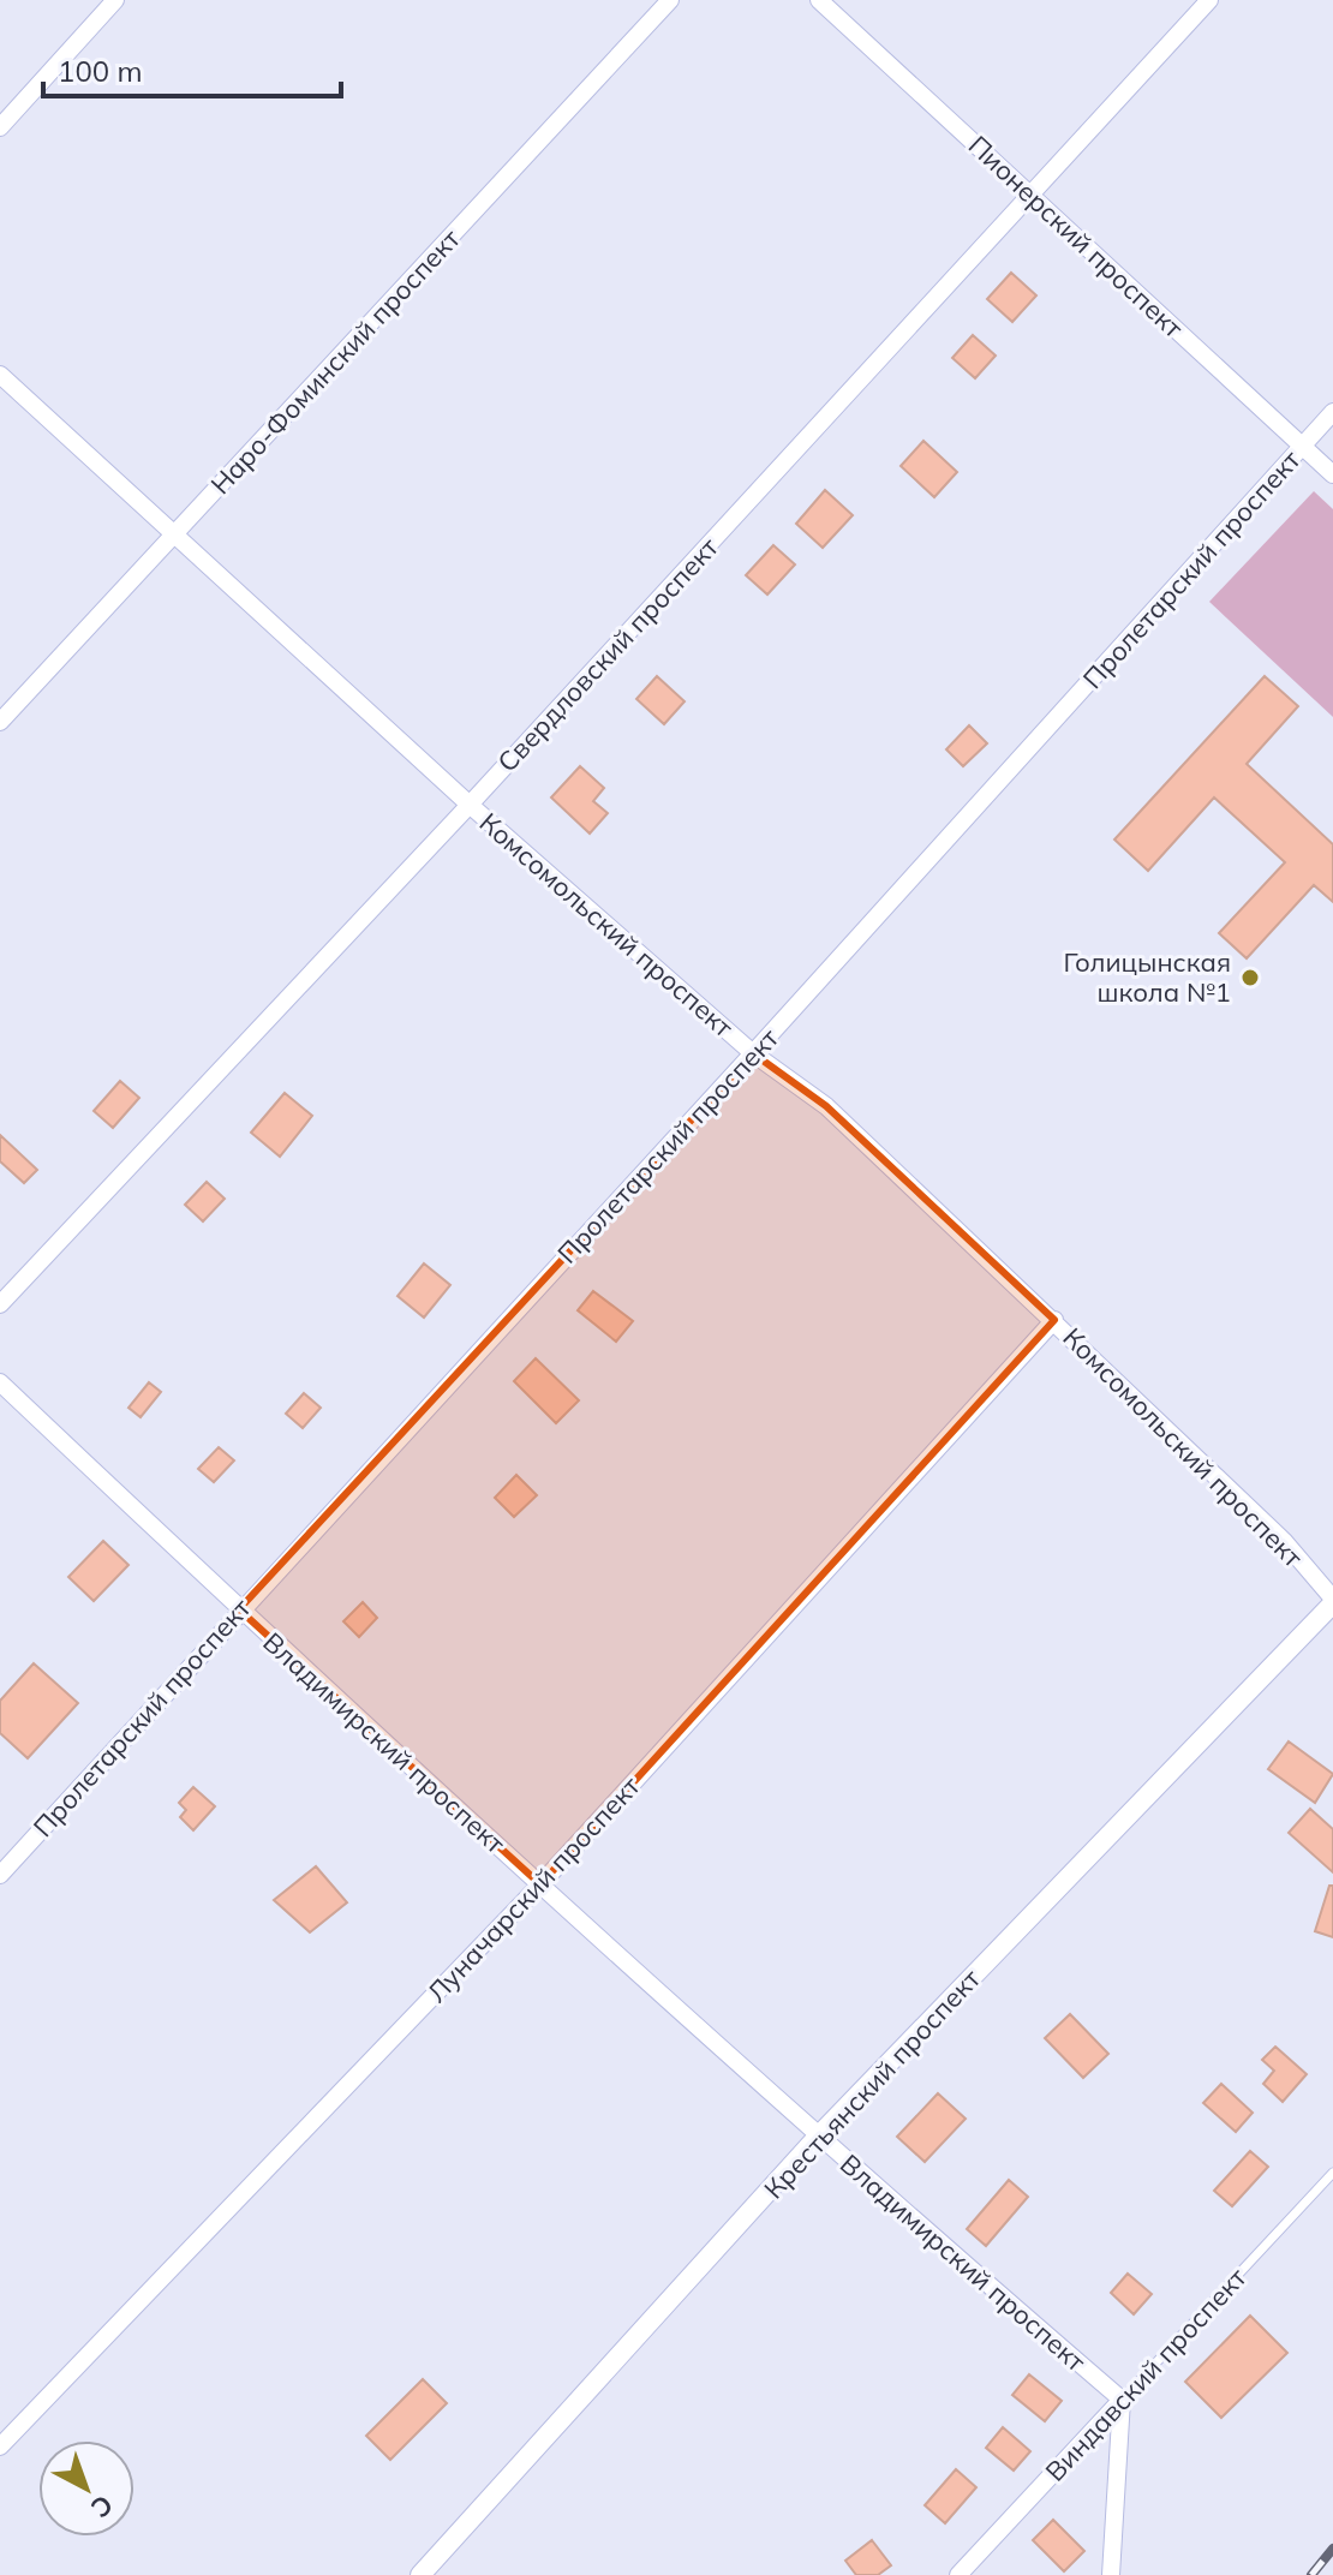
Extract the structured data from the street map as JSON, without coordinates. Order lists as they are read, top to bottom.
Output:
{
  "streets": {
    "street": [
      "Пионерский проспект",
      "Наро-Фоминский проспект",
      "Пролетарский проспект",
      "Свердловский проспект",
      "Комсомольский проспект",
      "Владимирский проспект",
      "Луначарский проспект",
      "Крестьянский проспект",
      "Виндавский проспект"
    ]
  },
  "crossings": [
    ["Пионерский проспект", "Пролетарский проспект"],
    ["Пионерский проспект", "Свердловский проспект"],
    ["Наро-Фоминский проспект", "Комсомольский проспект"],
    ["Пролетарский проспект", "Комсомольский проспект"],
    ["Пролетарский проспект", "Владимирский проспект"],
    ["Свердловский проспект", "Комсомольский проспект"],
    ["Комсомольский проспект", "Луначарский проспект"],
    ["Комсомольский проспект", "Крестьянский проспект"],
    ["Владимирский проспект", "Луначарский проспект"],
    ["Владимирский проспект", "Крестьянский проспект"],
    ["Владимирский проспект", "Виндавский проспект"]
  ],
  "places": ["Голицынская школа №1"],
  "scale_bar": "100 m",
  "north": "bottom right"
}
